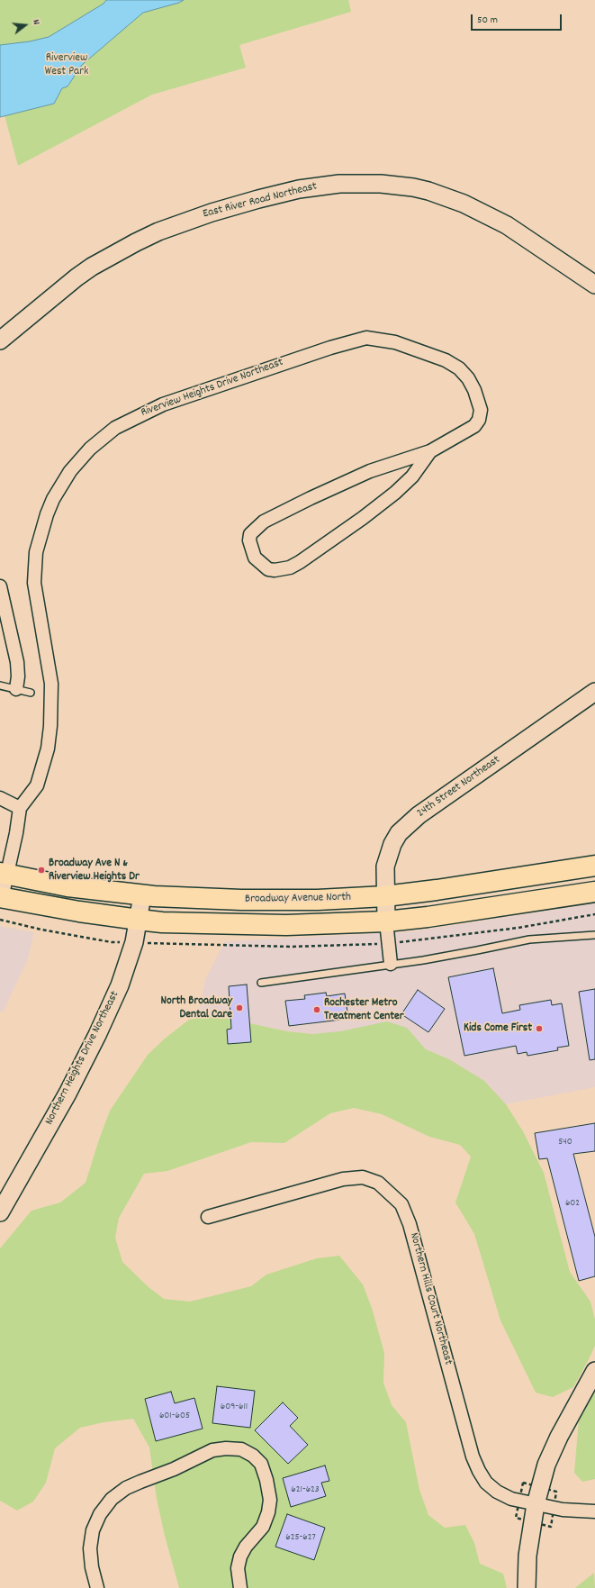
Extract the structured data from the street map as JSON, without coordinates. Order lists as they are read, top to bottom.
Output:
{
  "streets": {
    "main road": ["Broadway Avenue North"],
    "street": [
      "East River Road Northeast",
      "Riverview Heights Drive Northeast",
      "24th Street Northeast",
      "Northern Heights Drive Northeast",
      "Northern Hills Court Northeast"
    ]
  },
  "crossings": [
    ["Riverview Heights Drive Northeast", "Broadway Avenue North"],
    ["24th Street Northeast", "Broadway Avenue North"],
    ["Broadway Avenue North", "Northern Heights Drive Northeast"]
  ],
  "parks": ["Riverview West Park"],
  "places": [
    "Broadway Ave N & Riverview Heights Dr",
    "North Broadway Dental Care",
    "Rochester Metro Treatment Center",
    "Kids Come First"
  ],
  "house_numbers": [
    "540",
    "602",
    "609-611",
    "601-605",
    "621-623",
    "625-627"
  ],
  "scale_bar": "50 m",
  "north": "right"
}
